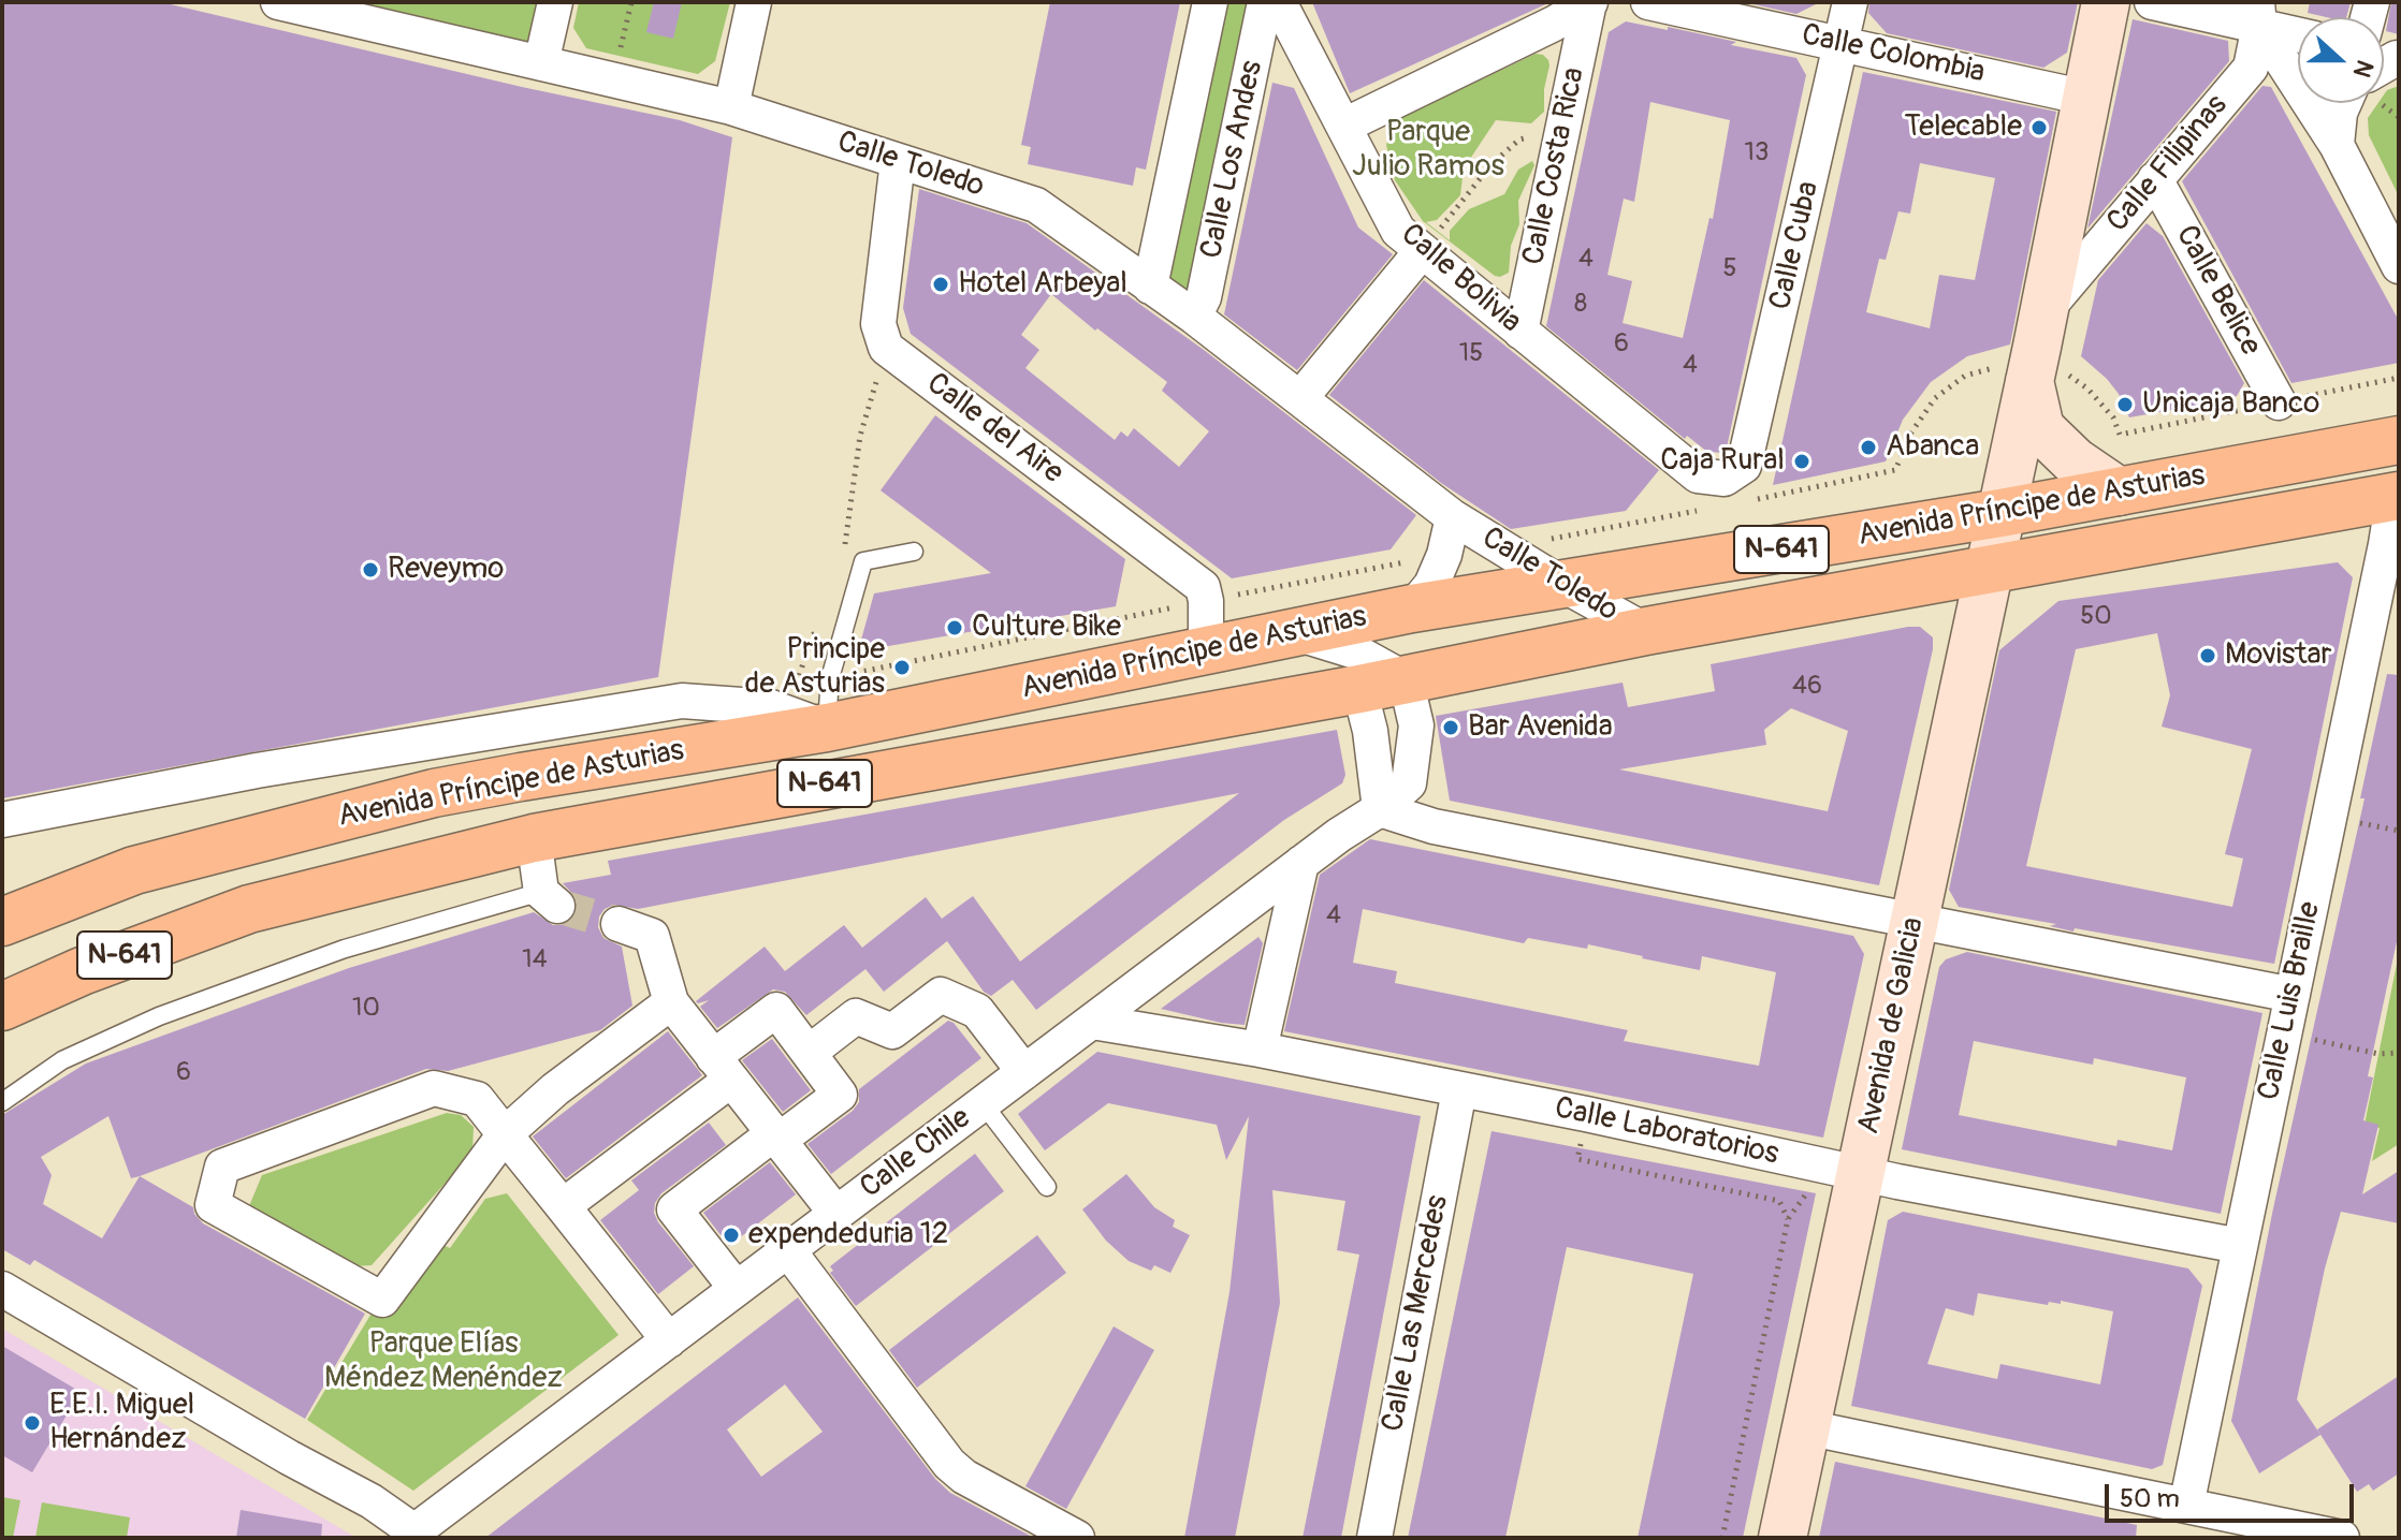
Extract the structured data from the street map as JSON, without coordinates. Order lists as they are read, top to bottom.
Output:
{
  "streets": {
    "highway": ["Avenida Príncipe de Asturias", "N-641"],
    "street": [
      "Calle Colombia",
      "Calle Los Andes",
      "Calle Filipinas",
      "Calle Toledo",
      "Calle Costa Rica",
      "Calle Cuba",
      "Calle Bolivia",
      "Calle Belice",
      "Calle del Aire",
      "Calle Luis Braille",
      "Avenida de Galicia",
      "Calle Laboratorios",
      "Calle Chile",
      "Calle Las Mercedes"
    ]
  },
  "crossings": [
    ["Calle Colombia", "Calle Cuba"],
    ["Calle Colombia", "Avenida de Galicia"],
    ["Calle Los Andes", "Calle Toledo"],
    ["Calle Filipinas", "Calle Belice"],
    ["Calle Filipinas", "Avenida de Galicia"],
    ["Calle Toledo", "Avenida Príncipe de Asturias"],
    ["Calle Costa Rica", "Calle Bolivia"],
    ["Calle Cuba", "Calle Bolivia"],
    ["Calle del Aire", "Avenida Príncipe de Asturias"],
    ["Avenida Príncipe de Asturias", "Calle Luis Braille"],
    ["Avenida Príncipe de Asturias", "Avenida de Galicia"],
    ["Avenida Príncipe de Asturias", "Calle Chile"],
    ["Calle Luis Braille", "Calle Laboratorios"],
    ["Avenida de Galicia", "Calle Laboratorios"],
    ["Calle Laboratorios", "Calle Chile"],
    ["Calle Laboratorios", "Calle Las Mercedes"]
  ],
  "parks": ["Parque Julio Ramos", "Parque Elías Méndez Menéndez"],
  "places": [
    "Telecable",
    "Hotel Arbeyal",
    "Unicaja Banco",
    "Abanca",
    "Caja Rural",
    "Reveymo",
    "Culture Bike",
    "Movistar",
    "Principe de Asturias",
    "Bar Avenida",
    "expendeduria 12",
    "E.E.I. Miguel Hernández"
  ],
  "house_numbers": [
    "13",
    "4",
    "5",
    "8",
    "6",
    "15",
    "4",
    "50",
    "46",
    "4",
    "14",
    "10",
    "6"
  ],
  "scale_bar": "50 m",
  "north": "right"
}
